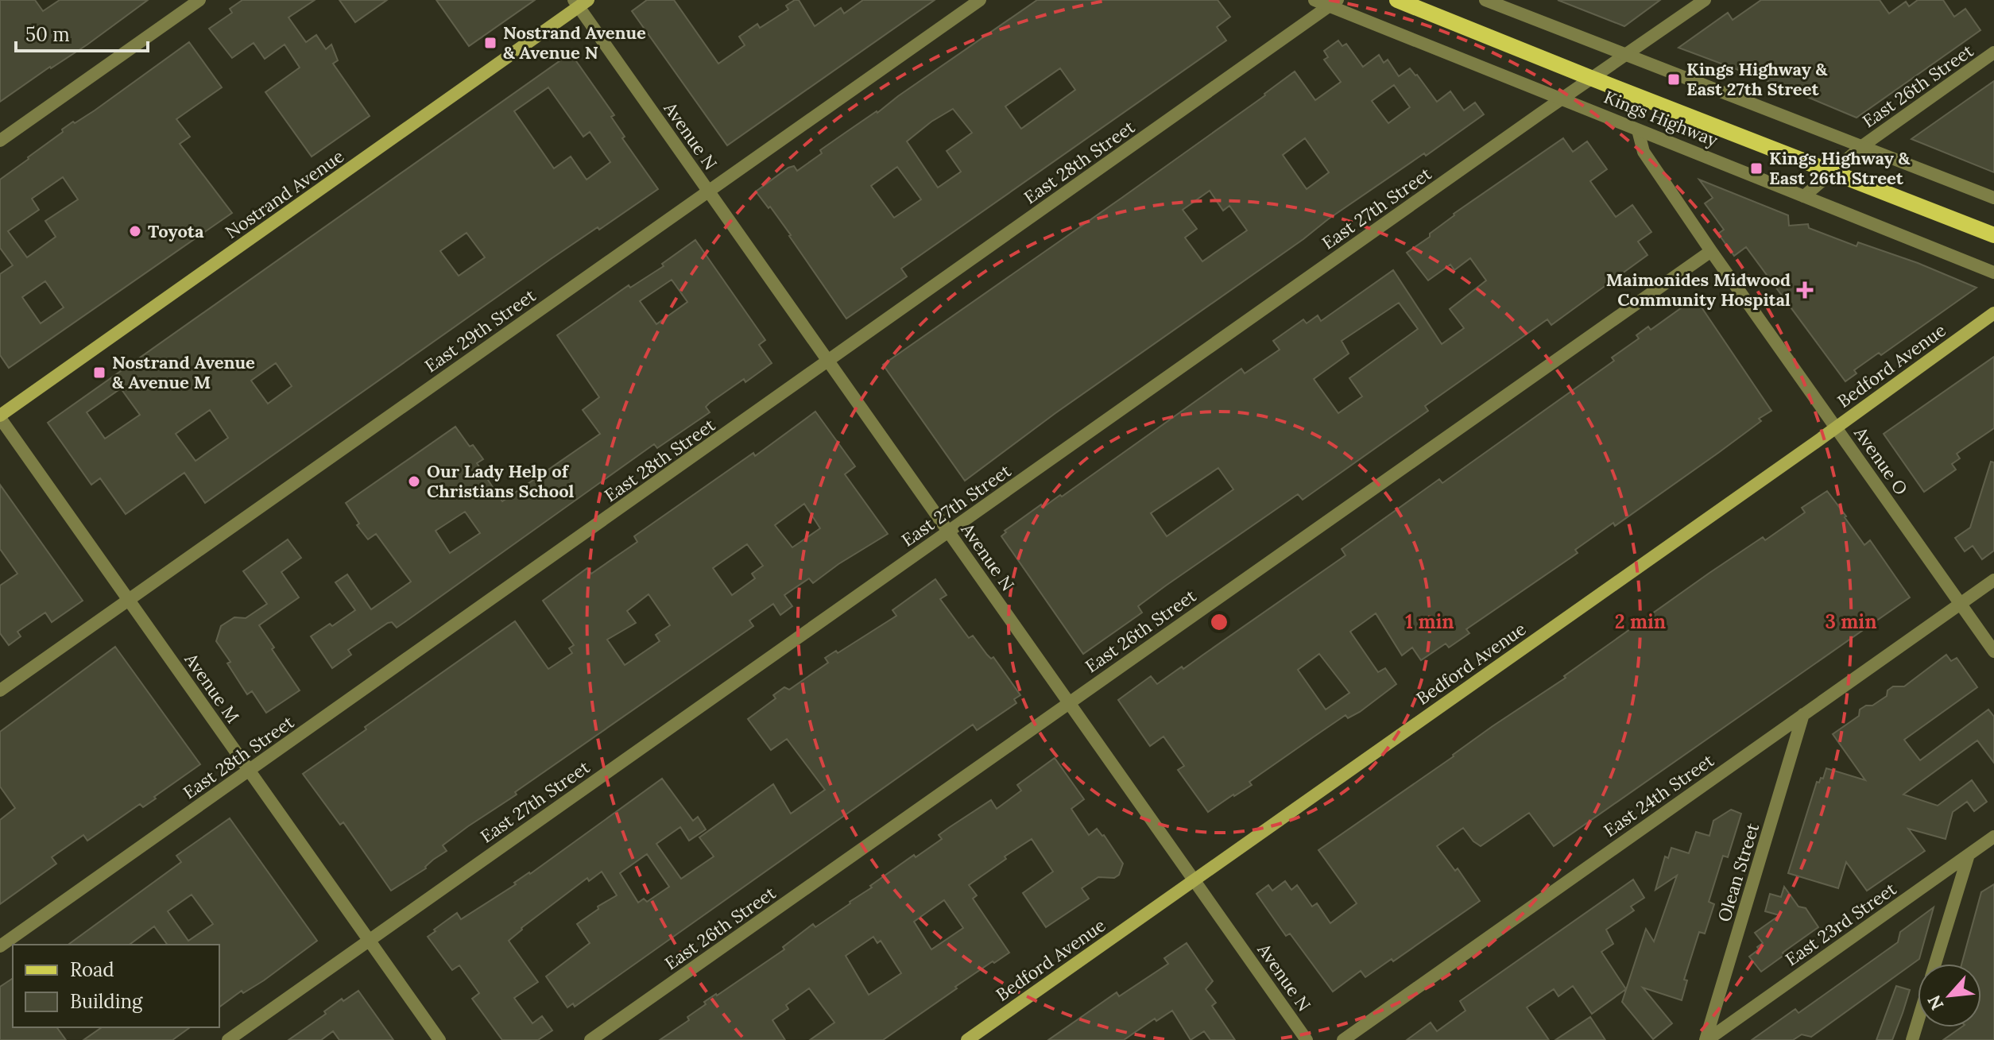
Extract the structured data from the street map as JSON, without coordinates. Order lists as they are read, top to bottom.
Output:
{
  "streets": {
    "main road": ["Kings Highway", "Nostrand Avenue", "Bedford Avenue"],
    "street": [
      "East 26th Street",
      "Avenue N",
      "East 28th Street",
      "East 27th Street",
      "East 29th Street",
      "Avenue O",
      "Avenue M",
      "East 24th Street",
      "Olean Street",
      "East 23rd Street"
    ]
  },
  "crossings": [
    ["East 26th Street", "Kings Highway"],
    ["East 26th Street", "Avenue N"],
    ["East 26th Street", "Avenue O"],
    ["Kings Highway", "East 28th Street"],
    ["Kings Highway", "East 27th Street"],
    ["Kings Highway", "Avenue O"],
    ["Avenue N", "East 28th Street"],
    ["Avenue N", "Nostrand Avenue"],
    ["Avenue N", "East 27th Street"],
    ["Avenue N", "East 29th Street"],
    ["Avenue N", "Bedford Avenue"],
    ["East 28th Street", "Avenue M"],
    ["Nostrand Avenue", "Avenue M"],
    ["East 27th Street", "Avenue M"],
    ["East 29th Street", "Avenue M"],
    ["Bedford Avenue", "Avenue O"],
    ["Avenue O", "East 24th Street"],
    ["East 24th Street", "Olean Street"],
    ["Olean Street", "East 23rd Street"]
  ],
  "places": {
    "transit": [
      "Nostrand Avenue & Avenue N",
      "Kings Highway & East 27th Street",
      "Kings Highway & East 26th Street",
      "Nostrand Avenue & Avenue M"
    ],
    "other": ["Toyota", "Our Lady Help of Christians School"],
    "health": ["Maimonides Midwood Community Hospital"]
  },
  "legend": ["Road", "Building"],
  "scale_bar": "50 m",
  "north": "bottom left",
  "rings": ["1 min", "2 min", "3 min"]
}
